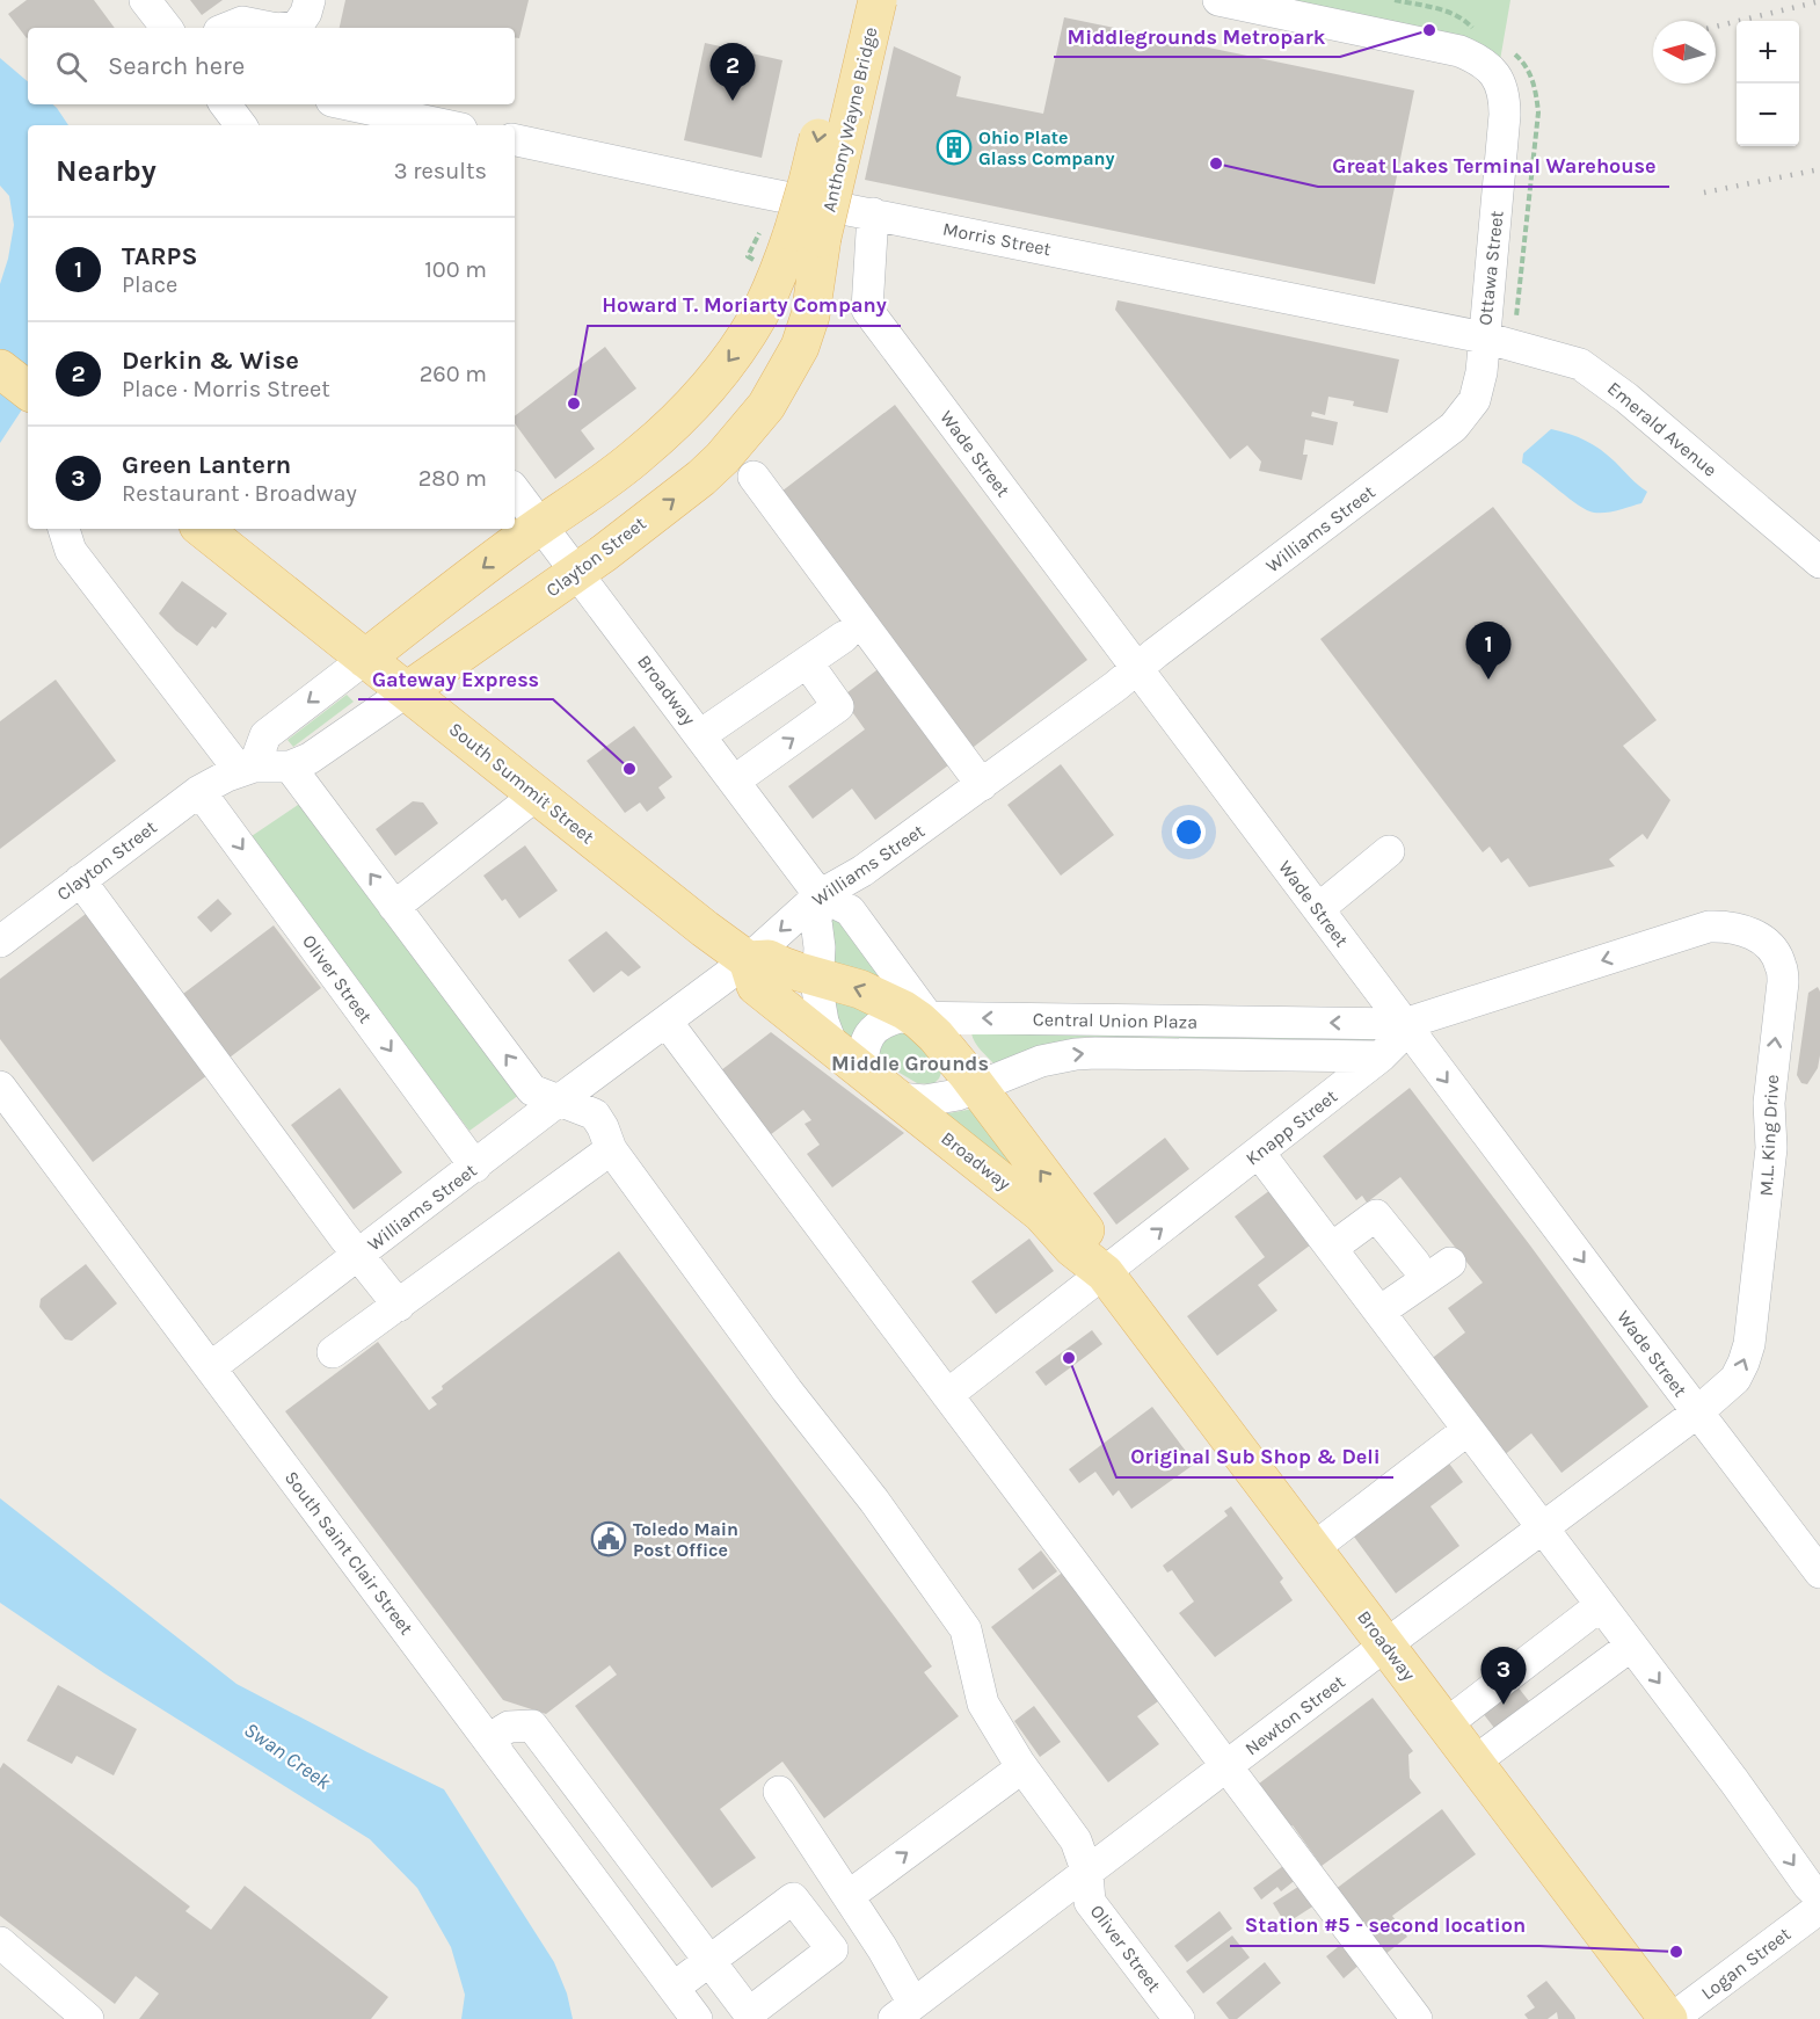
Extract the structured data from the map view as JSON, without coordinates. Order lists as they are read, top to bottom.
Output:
{
  "streets": {
    "main road": [
      "Anthony Wayne Bridge",
      "Clayton Street",
      "Broadway",
      "South Summit Street"
    ],
    "street": [
      "Morris Street",
      "Ottawa Street",
      "Emerald Avenue",
      "Wade Street",
      "Williams Street",
      "Oliver Street",
      "Central Union Plaza",
      "Knapp Street",
      "M.L. King Drive",
      "South Saint Clair Street",
      "Newton Street",
      "Logan Street"
    ]
  },
  "crossings": [
    ["Anthony Wayne Bridge", "Clayton Street"],
    ["Morris Street", "Ottawa Street"],
    ["Morris Street", "Emerald Avenue"],
    ["Morris Street", "Wade Street"],
    ["Morris Street", "Williams Street"],
    ["Ottawa Street", "Emerald Avenue"],
    ["Ottawa Street", "Williams Street"],
    ["Emerald Avenue", "Williams Street"],
    ["Wade Street", "Williams Street"],
    ["Wade Street", "Central Union Plaza"],
    ["Wade Street", "Knapp Street"],
    ["Wade Street", "M.L. King Drive"],
    ["Wade Street", "Newton Street"],
    ["Williams Street", "Broadway"],
    ["Williams Street", "South Summit Street"],
    ["Williams Street", "Oliver Street"],
    ["Williams Street", "South Saint Clair Street"],
    ["Clayton Street", "Broadway"],
    ["Clayton Street", "South Summit Street"],
    ["Clayton Street", "Oliver Street"],
    ["Broadway", "South Summit Street"],
    ["Broadway", "Central Union Plaza"],
    ["Broadway", "Knapp Street"],
    ["Broadway", "Newton Street"],
    ["Broadway", "Logan Street"],
    ["South Summit Street", "Central Union Plaza"],
    ["Oliver Street", "Newton Street"],
    ["Central Union Plaza", "Knapp Street"],
    ["Central Union Plaza", "M.L. King Drive"],
    ["Knapp Street", "M.L. King Drive"],
    ["M.L. King Drive", "Newton Street"]
  ],
  "districts": ["Middle Grounds"],
  "water": ["Swan Creek"],
  "places": {
    "other": [
      "Middlegrounds Metropark",
      "Great Lakes Terminal Warehouse",
      "Howard T. Moriarty Company",
      "Gateway Express",
      "Original Sub Shop & Deli",
      "Station #5 - second location"
    ],
    "building": ["Ohio Plate Glass Company"],
    "public building": ["Toledo Main Post Office"]
  },
  "north": "left",
  "page": {
    "map_buttons": ["+", "−"],
    "search": "Search here",
    "pins": ["2", "1", "3"],
    "heading": ["Nearby", "3 results"],
    "list": [
      {
        "mark": "1",
        "name": "TARPS",
        "note": "Place",
        "value": "100 m"
      },
      {
        "mark": "2",
        "name": "Derkin & Wise",
        "note": "Place · Morris Street",
        "value": "260 m"
      },
      {
        "mark": "3",
        "name": "Green Lantern",
        "note": "Restaurant · Broadway",
        "value": "280 m"
      }
    ]
  }
}
